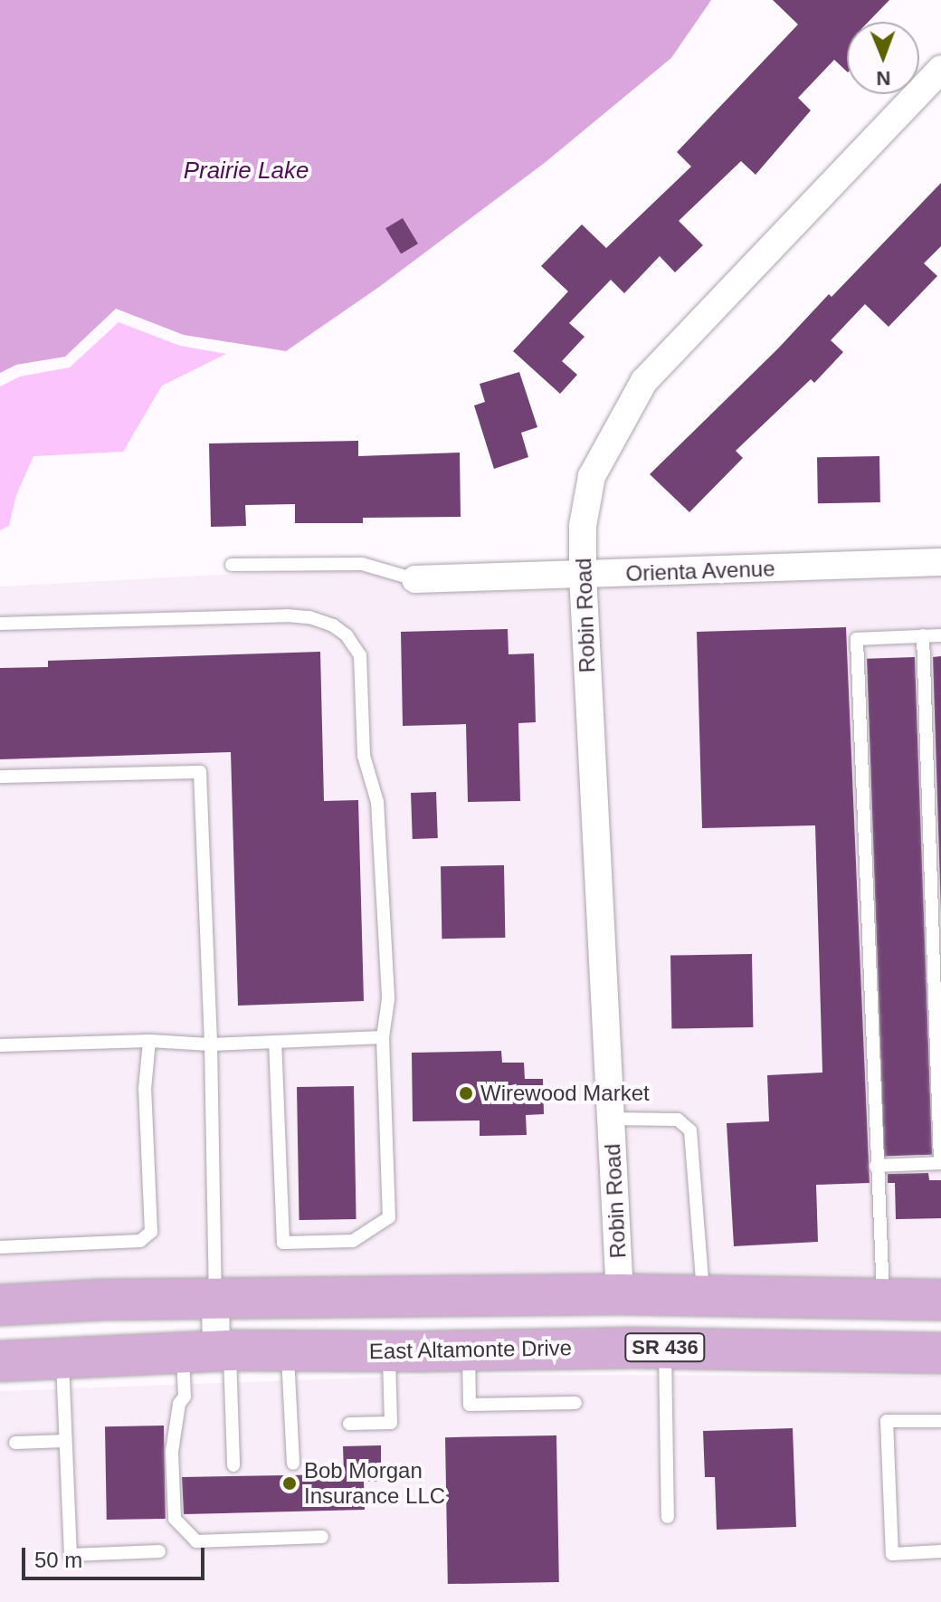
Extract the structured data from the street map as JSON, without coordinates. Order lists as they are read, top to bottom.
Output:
{
  "streets": {
    "main road": ["SR 436", "East Altamonte Drive"],
    "street": ["Orienta Avenue", "Robin Road"]
  },
  "crossings": [
    ["Orienta Avenue", "Robin Road"]
  ],
  "water": ["Prairie Lake"],
  "places": ["Wirewood Market", "Bob Morgan Insurance LLC"],
  "scale_bar": "50 m",
  "north": "bottom"
}
